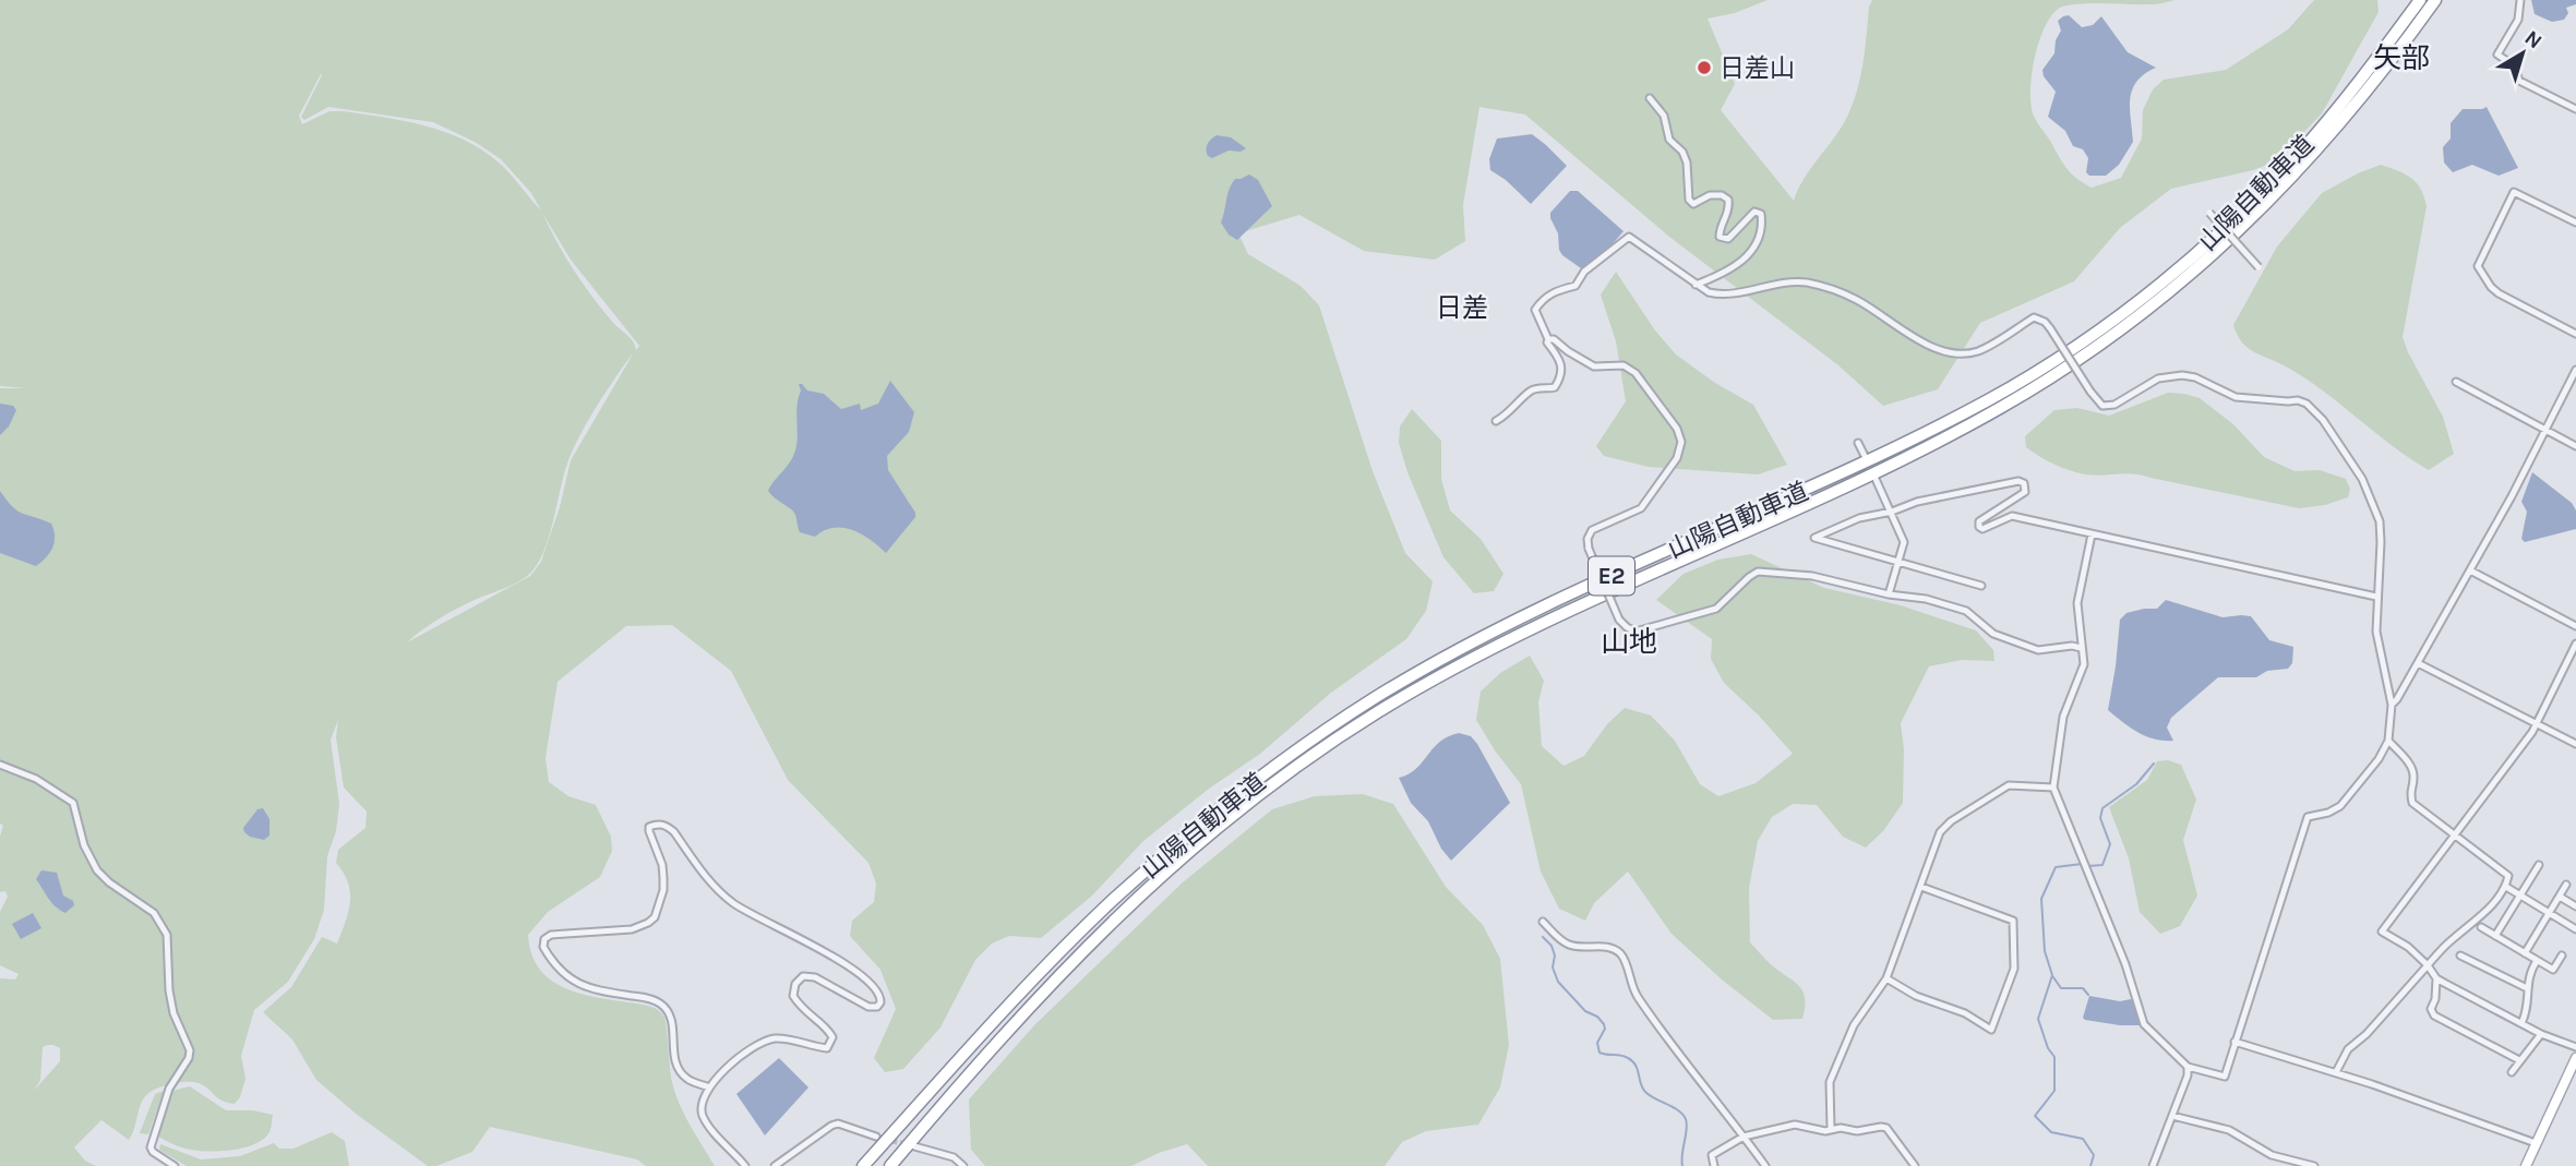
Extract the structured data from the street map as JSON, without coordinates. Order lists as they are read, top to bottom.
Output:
{
  "streets": {
    "highway": ["山陽自動車道", "E2"]
  },
  "districts": ["矢部", "日差", "山地"],
  "places": ["日差山"],
  "north": "top right"
}
